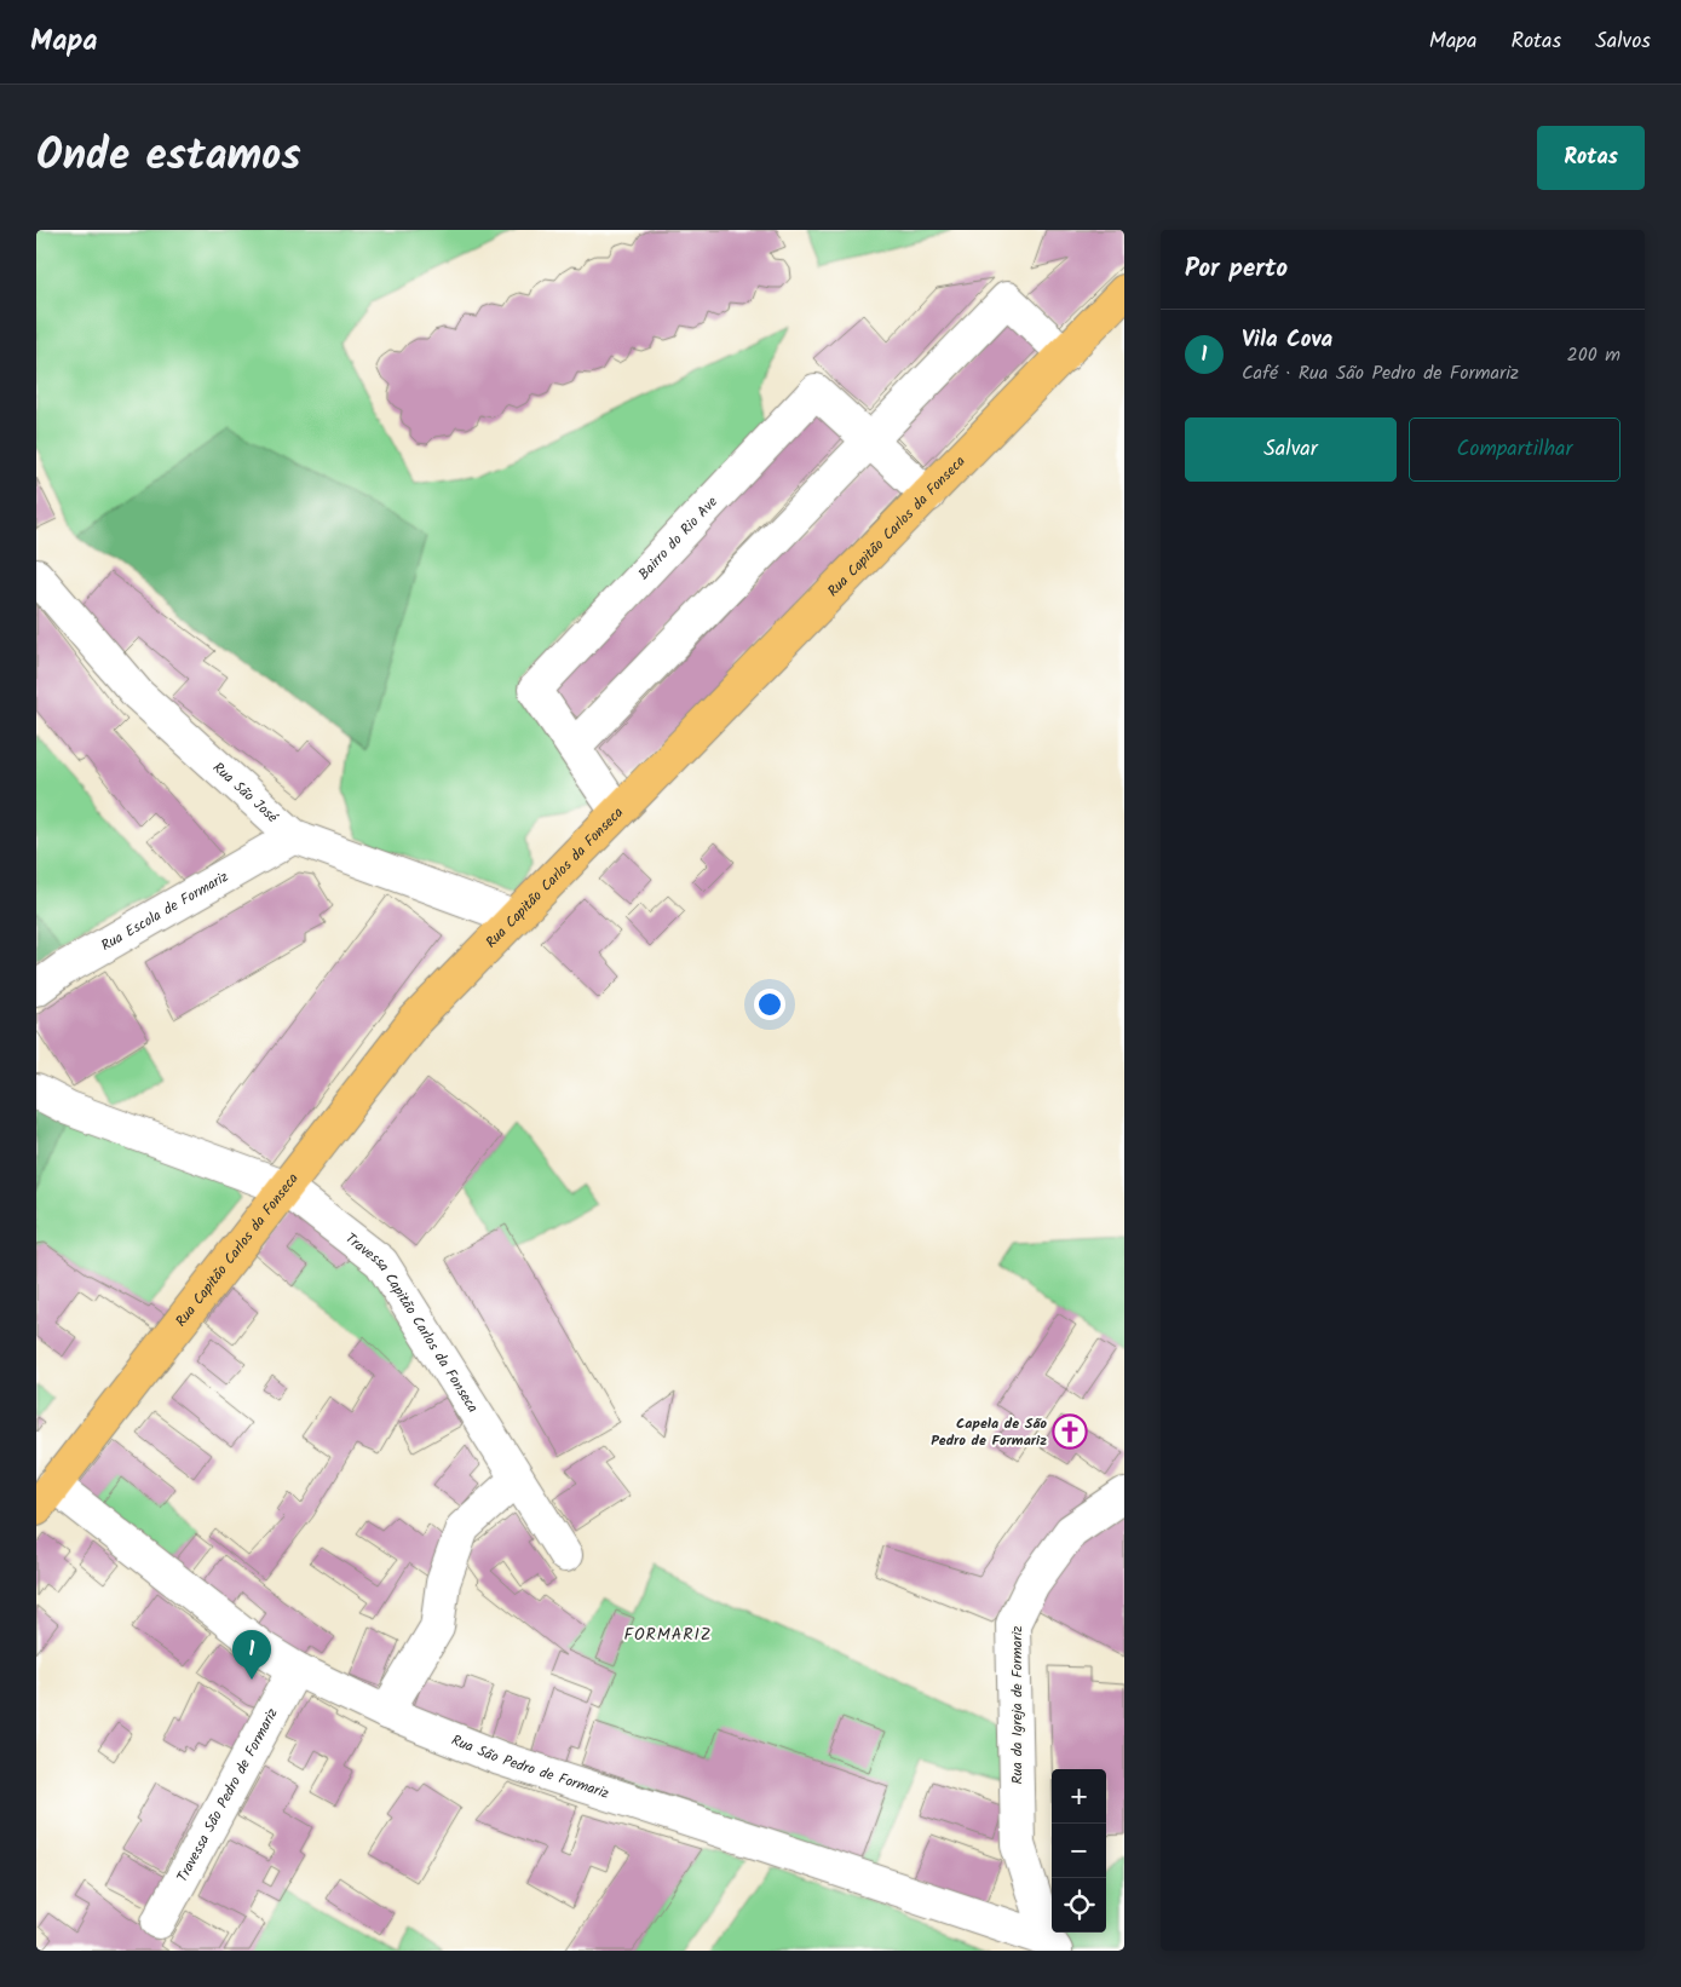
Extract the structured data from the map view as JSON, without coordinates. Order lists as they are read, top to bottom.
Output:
{
  "streets": {
    "main road": ["Rua Capitão Carlos da Fonseca"],
    "street": [
      "Bairro do Rio Ave",
      "Rua São José",
      "Rua Escola de Formariz",
      "Travessa Capitão Carlos da Fonseca",
      "Rua da Igreja de Formariz",
      "Rua São Pedro de Formariz",
      "Travessa São Pedro de Formariz"
    ]
  },
  "crossings": [
    ["Rua Capitão Carlos da Fonseca", "Bairro do Rio Ave"],
    ["Rua Capitão Carlos da Fonseca", "Rua São José"],
    ["Rua Capitão Carlos da Fonseca", "Travessa Capitão Carlos da Fonseca"],
    ["Rua Capitão Carlos da Fonseca", "Rua São Pedro de Formariz"],
    ["Rua São José", "Rua Escola de Formariz"],
    ["Rua da Igreja de Formariz", "Rua São Pedro de Formariz"],
    ["Rua São Pedro de Formariz", "Travessa São Pedro de Formariz"]
  ],
  "districts": ["FORMARIZ"],
  "places": {
    "church": ["Capela de São Pedro de Formariz"]
  },
  "page": {
    "header": "Mapa",
    "nav": ["Mapa", "Rotas", "Salvos"],
    "title": "Onde estamos",
    "buttons": [
      "Rotas",
      ["Salvar", "Compartilhar"]
    ],
    "heading": "Por perto",
    "list": [
      {
        "mark": "1",
        "name": "Vila Cova",
        "note": "Café · Rua São Pedro de Formariz",
        "value": "200 m"
      }
    ],
    "pins": "1",
    "map_buttons": ["+", "−"]
  }
}
